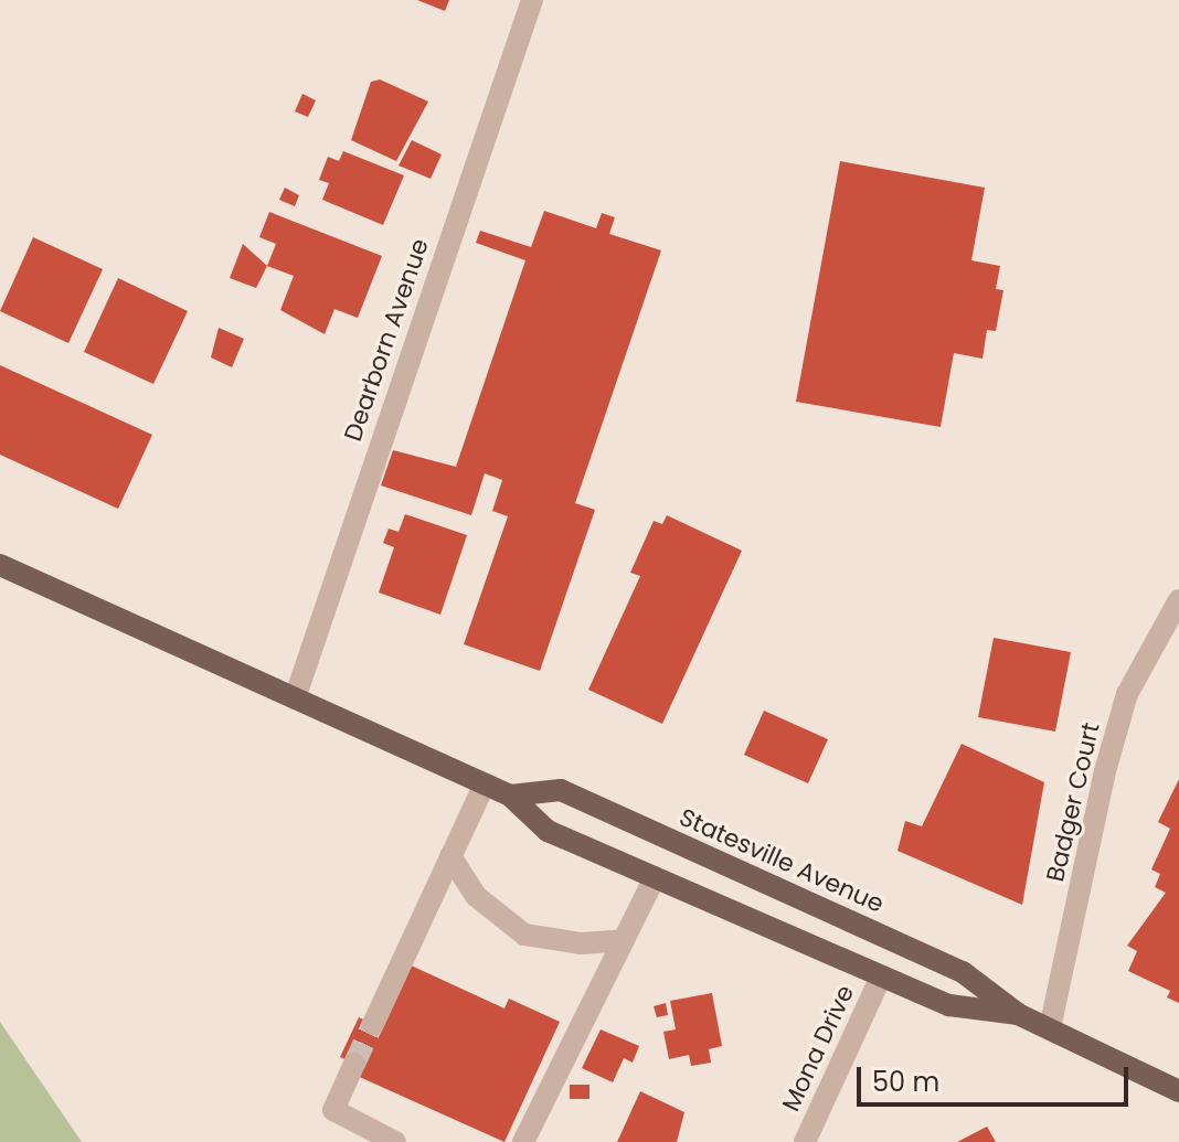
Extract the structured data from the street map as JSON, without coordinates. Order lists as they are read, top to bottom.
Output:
{
  "streets": {
    "main road": ["Statesville Avenue"],
    "street": ["Dearborn Avenue", "Badger Court", "Mona Drive"]
  },
  "crossings": [
    ["Dearborn Avenue", "Statesville Avenue"],
    ["Badger Court", "Statesville Avenue"],
    ["Statesville Avenue", "Mona Drive"]
  ],
  "scale_bar": "50 m"
}
